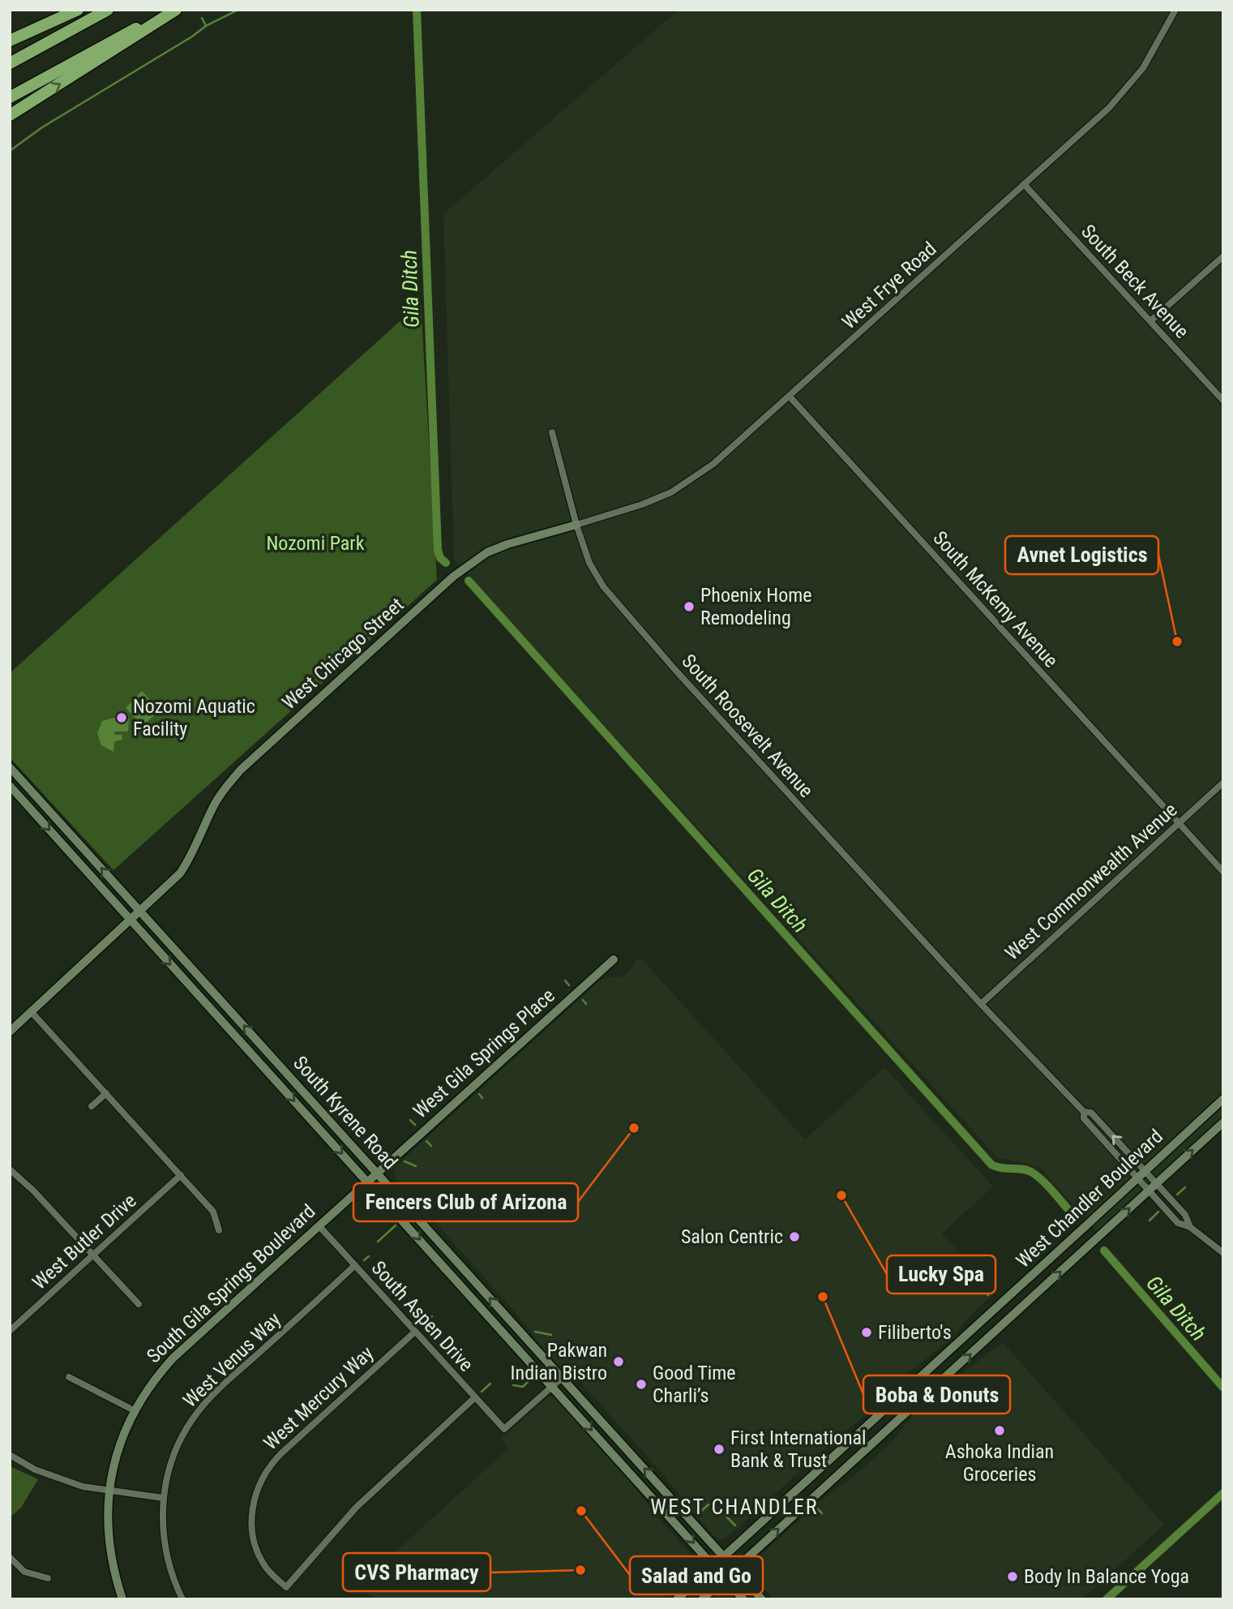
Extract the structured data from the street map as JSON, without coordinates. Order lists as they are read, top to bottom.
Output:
{
  "streets": {
    "main road": [
      "West Chicago Street",
      "West Gila Springs Place",
      "South Kyrene Road",
      "West Chandler Boulevard",
      "South Gila Springs Boulevard"
    ],
    "street": [
      "South Beck Avenue",
      "West Frye Road",
      "South McKemy Avenue",
      "South Roosevelt Avenue",
      "West Commonwealth Avenue",
      "West Butler Drive",
      "South Aspen Drive",
      "West Venus Way",
      "West Mercury Way"
    ]
  },
  "crossings": [
    ["South Beck Avenue", "West Frye Road"],
    ["West Frye Road", "South McKemy Avenue"],
    ["West Frye Road", "West Chicago Street"],
    ["West Frye Road", "South Roosevelt Avenue"],
    ["South McKemy Avenue", "West Commonwealth Avenue"],
    ["West Chicago Street", "South Roosevelt Avenue"],
    ["West Chicago Street", "South Kyrene Road"],
    ["South Roosevelt Avenue", "West Commonwealth Avenue"],
    ["West Gila Springs Place", "South Kyrene Road"],
    ["West Gila Springs Place", "South Gila Springs Boulevard"],
    ["South Kyrene Road", "West Chandler Boulevard"],
    ["South Kyrene Road", "South Gila Springs Boulevard"],
    ["South Kyrene Road", "South Aspen Drive"],
    ["South Gila Springs Boulevard", "South Aspen Drive"],
    ["South Aspen Drive", "West Venus Way"],
    ["South Aspen Drive", "West Mercury Way"]
  ],
  "districts": ["WEST CHANDLER"],
  "water": ["Gila Ditch"],
  "parks": ["Nozomi Park"],
  "places": [
    "Phoenix Home Remodeling",
    "Avnet Logistics",
    "Nozomi Aquatic Facility",
    "Fencers Club of Arizona",
    "Lucky Spa",
    "Salon Centric",
    "Boba & Donuts",
    "Filiberto's",
    "Pakwan Indian Bistro",
    "Good Time Charli’s",
    "Ashoka Indian Groceries",
    "First International Bank & Trust",
    "Salad and Go",
    "CVS Pharmacy",
    "Body In Balance Yoga"
  ]
}
